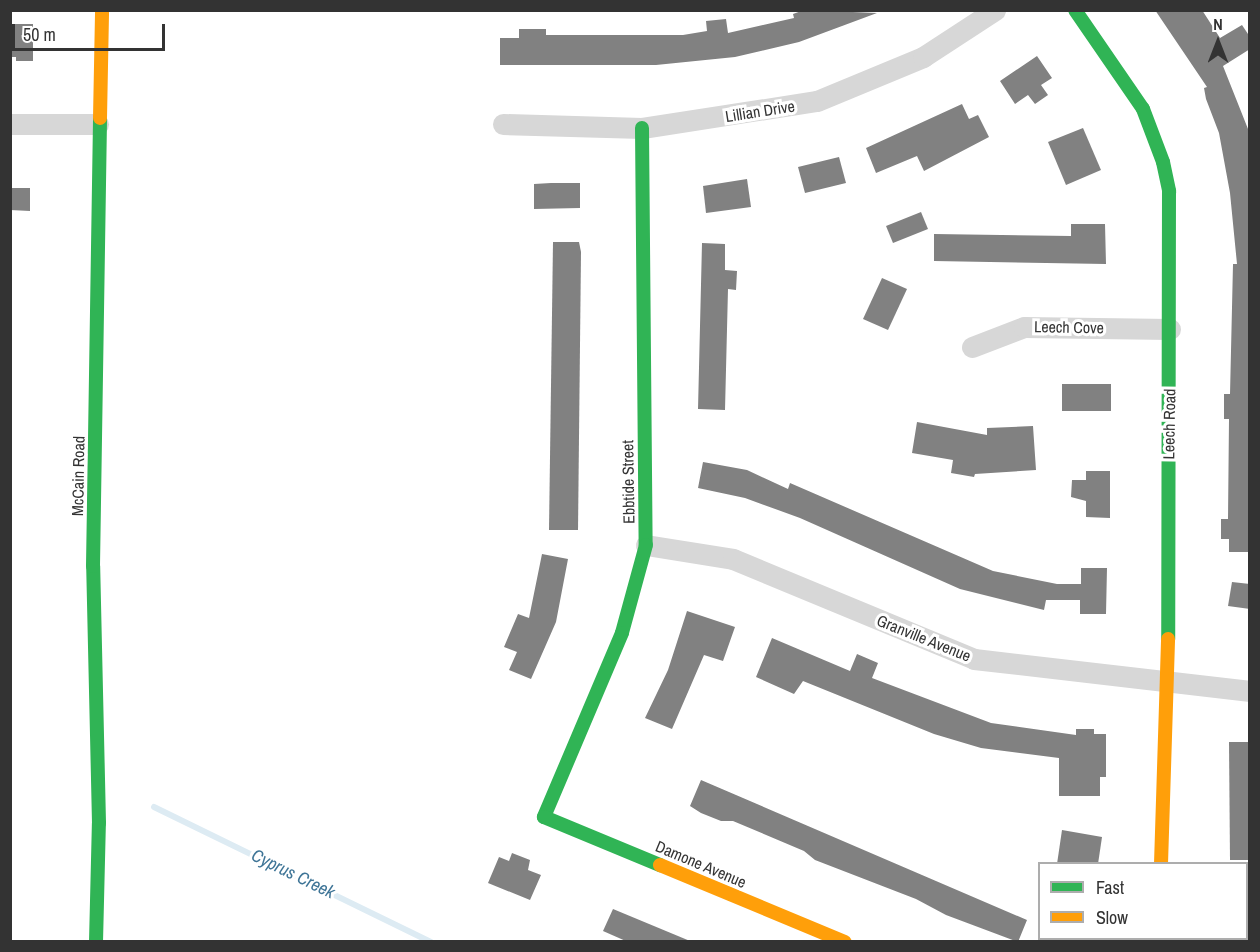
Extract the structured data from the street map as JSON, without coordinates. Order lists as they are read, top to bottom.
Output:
{
  "streets": {
    "street": [
      "Lillian Drive",
      "Leech Cove",
      "Leech Road",
      "McCain Road",
      "Ebbtide Street",
      "Granville Avenue",
      "Damone Avenue"
    ]
  },
  "crossings": [
    ["Lillian Drive", "Ebbtide Street"],
    ["Leech Cove", "Leech Road"],
    ["Leech Road", "Granville Avenue"],
    ["Ebbtide Street", "Granville Avenue"],
    ["Ebbtide Street", "Damone Avenue"]
  ],
  "water": ["Cyprus Creek"],
  "legend": ["Fast", "Slow"],
  "scale_bar": "50 m",
  "north": "top"
}
